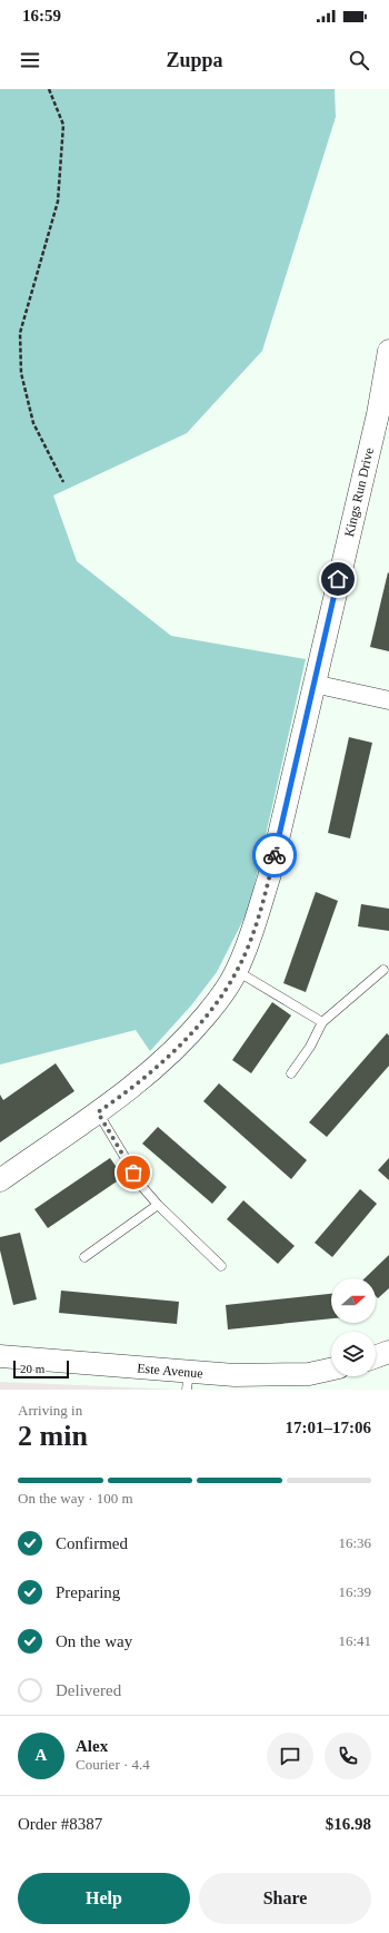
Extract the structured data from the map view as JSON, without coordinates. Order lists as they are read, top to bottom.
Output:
{
  "streets": {
    "street": ["Kings Run Drive", "Este Avenue"]
  },
  "scale_bar": "20 m",
  "north": "right",
  "page": {
    "status": "16:59",
    "header": "Zuppa",
    "scale": "20 m",
    "heading": ["2 min", "Arriving in", "17:01–17:06"],
    "panel": [
      "Alex",
      "Courier · 4.4",
      "Order #8387",
      "$16.98"
    ],
    "bar": "On the way · 100 m",
    "list": [
      ["Confirmed", "16:36"],
      ["Preparing", "16:39"],
      ["On the way", "16:41"],
      "Delivered"
    ],
    "round": "A",
    "buttons": ["Help", "Share"]
  }
}
